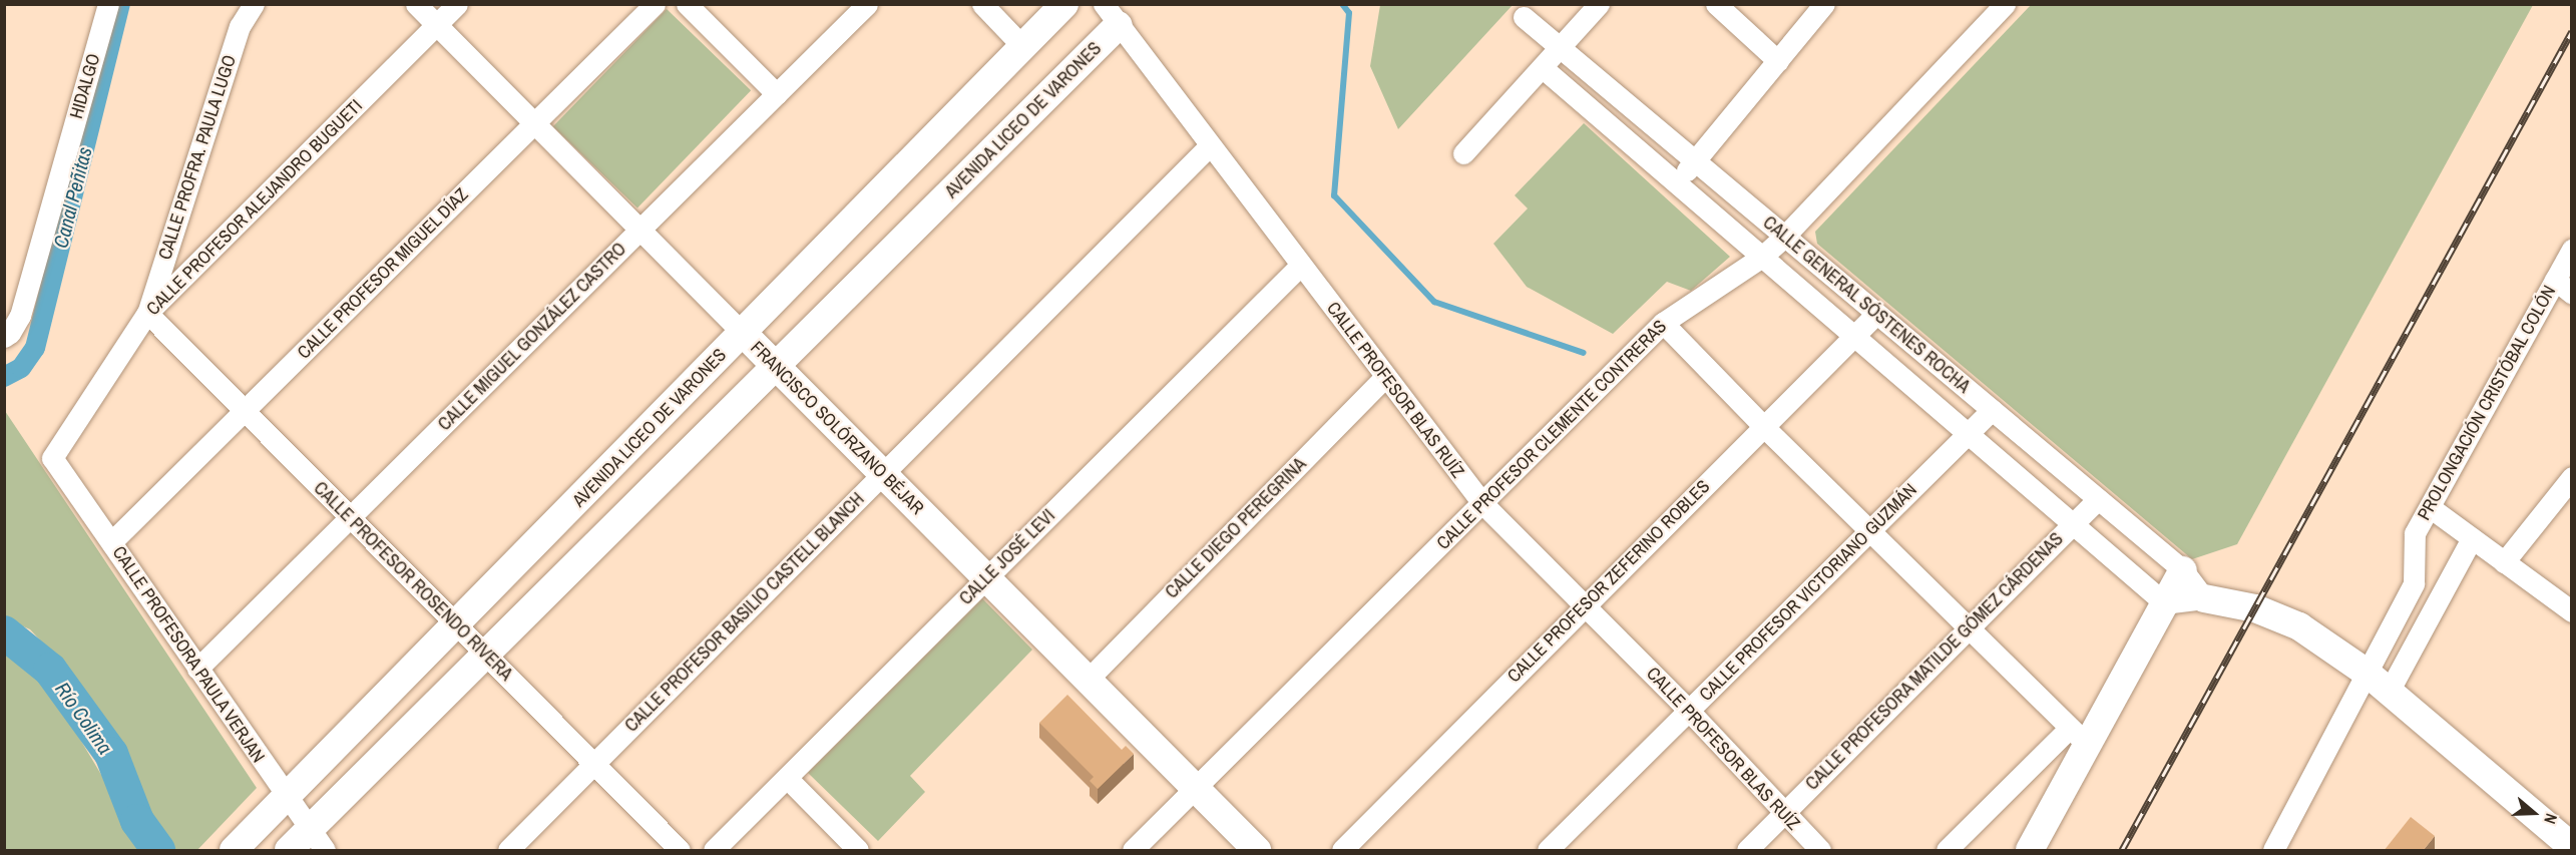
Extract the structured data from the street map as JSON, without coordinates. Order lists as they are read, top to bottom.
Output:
{
  "streets": {
    "street": [
      "HIDALGO",
      "AVENIDA LICEO DE VARONES",
      "CALLE PROFRA. PAULA LUGO",
      "CALLE PROFESOR ALEJANDRO BUGUETI",
      "CALLE PROFESOR MIGUEL DÍAZ",
      "CALLE GENERAL SÓSTENES ROCHA",
      "CALLE MIGUEL GONZÁLEZ CASTRO",
      "CALLE PROFESOR BLAS RUÍZ",
      "PROLONGACIÓN CRISTÓBAL COLÓN",
      "FRANCISCO SOLÓRZANO BÉJAR",
      "CALLE PROFESOR CLEMENTE CONTRERAS",
      "CALLE DIEGO PEREGRINA",
      "CALLE JOSÉ LEVI",
      "CALLE PROFESOR ROSENDO RIVERA",
      "CALLE PROFESOR ZEFERINO ROBLES",
      "CALLE PROFESOR VICTORIANO GUZMÁN",
      "CALLE PROFESOR BASILIO CASTELL BLANCH",
      "CALLE PROFESORA PAULA VERJAN",
      "CALLE PROFESORA MATILDE GÓMEZ CÁRDENAS"
    ]
  },
  "crossings": [
    ["AVENIDA LICEO DE VARONES", "CALLE PROFESOR BLAS RUÍZ"],
    ["AVENIDA LICEO DE VARONES", "FRANCISCO SOLÓRZANO BÉJAR"],
    ["AVENIDA LICEO DE VARONES", "CALLE PROFESOR ROSENDO RIVERA"],
    ["AVENIDA LICEO DE VARONES", "CALLE PROFESORA PAULA VERJAN"],
    ["CALLE PROFRA. PAULA LUGO", "CALLE PROFESOR ALEJANDRO BUGUETI"],
    ["CALLE PROFRA. PAULA LUGO", "CALLE PROFESOR ROSENDO RIVERA"],
    ["CALLE PROFESOR ALEJANDRO BUGUETI", "FRANCISCO SOLÓRZANO BÉJAR"],
    ["CALLE PROFESOR ALEJANDRO BUGUETI", "CALLE PROFESOR ROSENDO RIVERA"],
    ["CALLE PROFESOR ALEJANDRO BUGUETI", "CALLE PROFESORA PAULA VERJAN"],
    ["CALLE PROFESOR MIGUEL DÍAZ", "FRANCISCO SOLÓRZANO BÉJAR"],
    ["CALLE PROFESOR MIGUEL DÍAZ", "CALLE PROFESOR ROSENDO RIVERA"],
    ["CALLE PROFESOR MIGUEL DÍAZ", "CALLE PROFESORA PAULA VERJAN"],
    ["CALLE GENERAL SÓSTENES ROCHA", "CALLE PROFESOR CLEMENTE CONTRERAS"],
    ["CALLE GENERAL SÓSTENES ROCHA", "CALLE PROFESOR ZEFERINO ROBLES"],
    ["CALLE GENERAL SÓSTENES ROCHA", "CALLE PROFESOR VICTORIANO GUZMÁN"],
    ["CALLE GENERAL SÓSTENES ROCHA", "CALLE PROFESORA MATILDE GÓMEZ CÁRDENAS"],
    ["CALLE MIGUEL GONZÁLEZ CASTRO", "FRANCISCO SOLÓRZANO BÉJAR"],
    ["CALLE MIGUEL GONZÁLEZ CASTRO", "CALLE PROFESOR ROSENDO RIVERA"],
    ["CALLE MIGUEL GONZÁLEZ CASTRO", "CALLE PROFESORA PAULA VERJAN"],
    ["CALLE PROFESOR BLAS RUÍZ", "CALLE PROFESOR CLEMENTE CONTRERAS"],
    ["CALLE PROFESOR BLAS RUÍZ", "CALLE DIEGO PEREGRINA"],
    ["CALLE PROFESOR BLAS RUÍZ", "CALLE JOSÉ LEVI"],
    ["CALLE PROFESOR BLAS RUÍZ", "CALLE PROFESOR ZEFERINO ROBLES"],
    ["CALLE PROFESOR BLAS RUÍZ", "CALLE PROFESOR VICTORIANO GUZMÁN"],
    ["CALLE PROFESOR BLAS RUÍZ", "CALLE PROFESOR BASILIO CASTELL BLANCH"],
    ["CALLE PROFESOR BLAS RUÍZ", "CALLE PROFESORA MATILDE GÓMEZ CÁRDENAS"],
    ["FRANCISCO SOLÓRZANO BÉJAR", "CALLE PROFESOR CLEMENTE CONTRERAS"],
    ["FRANCISCO SOLÓRZANO BÉJAR", "CALLE DIEGO PEREGRINA"],
    ["FRANCISCO SOLÓRZANO BÉJAR", "CALLE JOSÉ LEVI"],
    ["FRANCISCO SOLÓRZANO BÉJAR", "CALLE PROFESOR BASILIO CASTELL BLANCH"],
    ["CALLE PROFESOR ROSENDO RIVERA", "CALLE PROFESOR BASILIO CASTELL BLANCH"]
  ],
  "water": ["Canal Peñitas", "Río Colima"],
  "north": "right"
}
